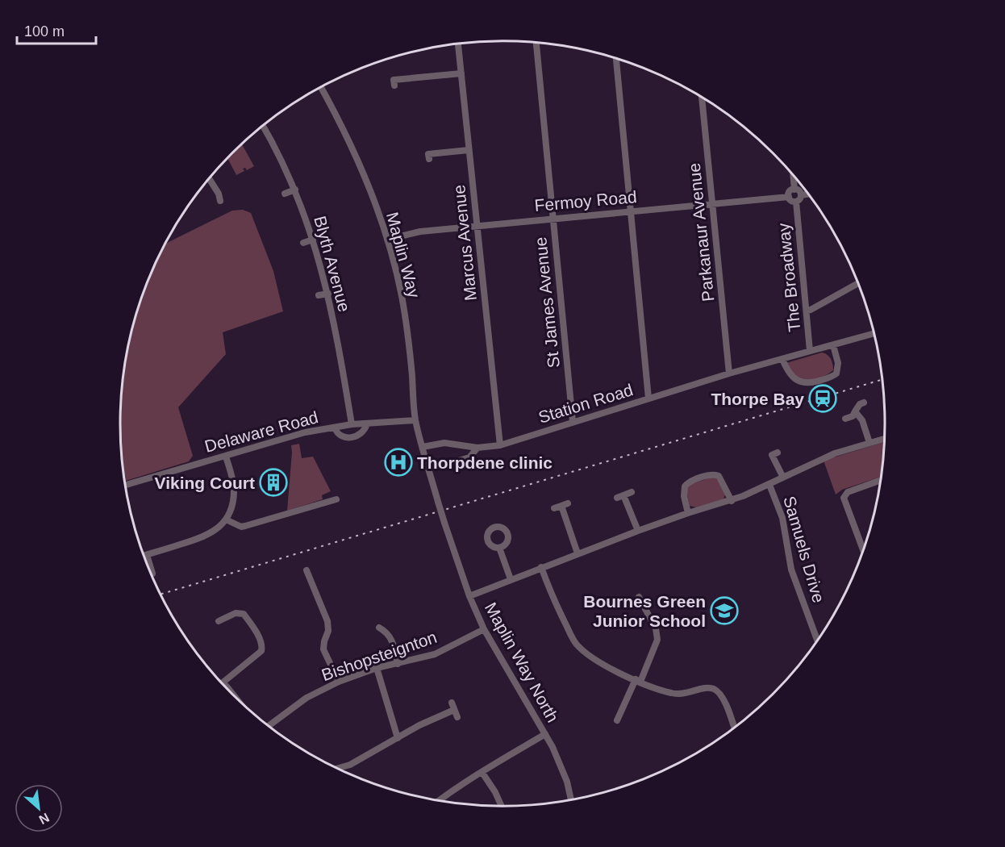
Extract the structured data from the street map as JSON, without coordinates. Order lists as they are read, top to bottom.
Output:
{
  "streets": {
    "street": [
      "Fermoy Road",
      "Parkanaur Avenue",
      "Marcus Avenue",
      "Maplin Way",
      "Blyth Avenue",
      "The Broadway",
      "St James Avenue",
      "Station Road",
      "Delaware Road",
      "Samuels Drive",
      "Bishopsteignton",
      "Maplin Way North"
    ]
  },
  "crossings": [
    ["Fermoy Road", "Parkanaur Avenue"],
    ["Fermoy Road", "Marcus Avenue"],
    ["Fermoy Road", "Maplin Way"],
    ["Fermoy Road", "The Broadway"],
    ["Fermoy Road", "St James Avenue"],
    ["Parkanaur Avenue", "Station Road"],
    ["Marcus Avenue", "Station Road"],
    ["Maplin Way", "Station Road"],
    ["Maplin Way", "Delaware Road"],
    ["Maplin Way", "Maplin Way North"],
    ["Blyth Avenue", "Delaware Road"],
    ["The Broadway", "Station Road"],
    ["St James Avenue", "Station Road"],
    ["Station Road", "Maplin Way North"],
    ["Bishopsteignton", "Maplin Way North"]
  ],
  "places": {
    "station": ["Thorpe Bay"],
    "hospital": ["Thorpdene clinic"],
    "building": ["Viking Court"],
    "school or university": ["Bournes Green Junior School"]
  },
  "scale_bar": "100 m",
  "north": "bottom right"
}
